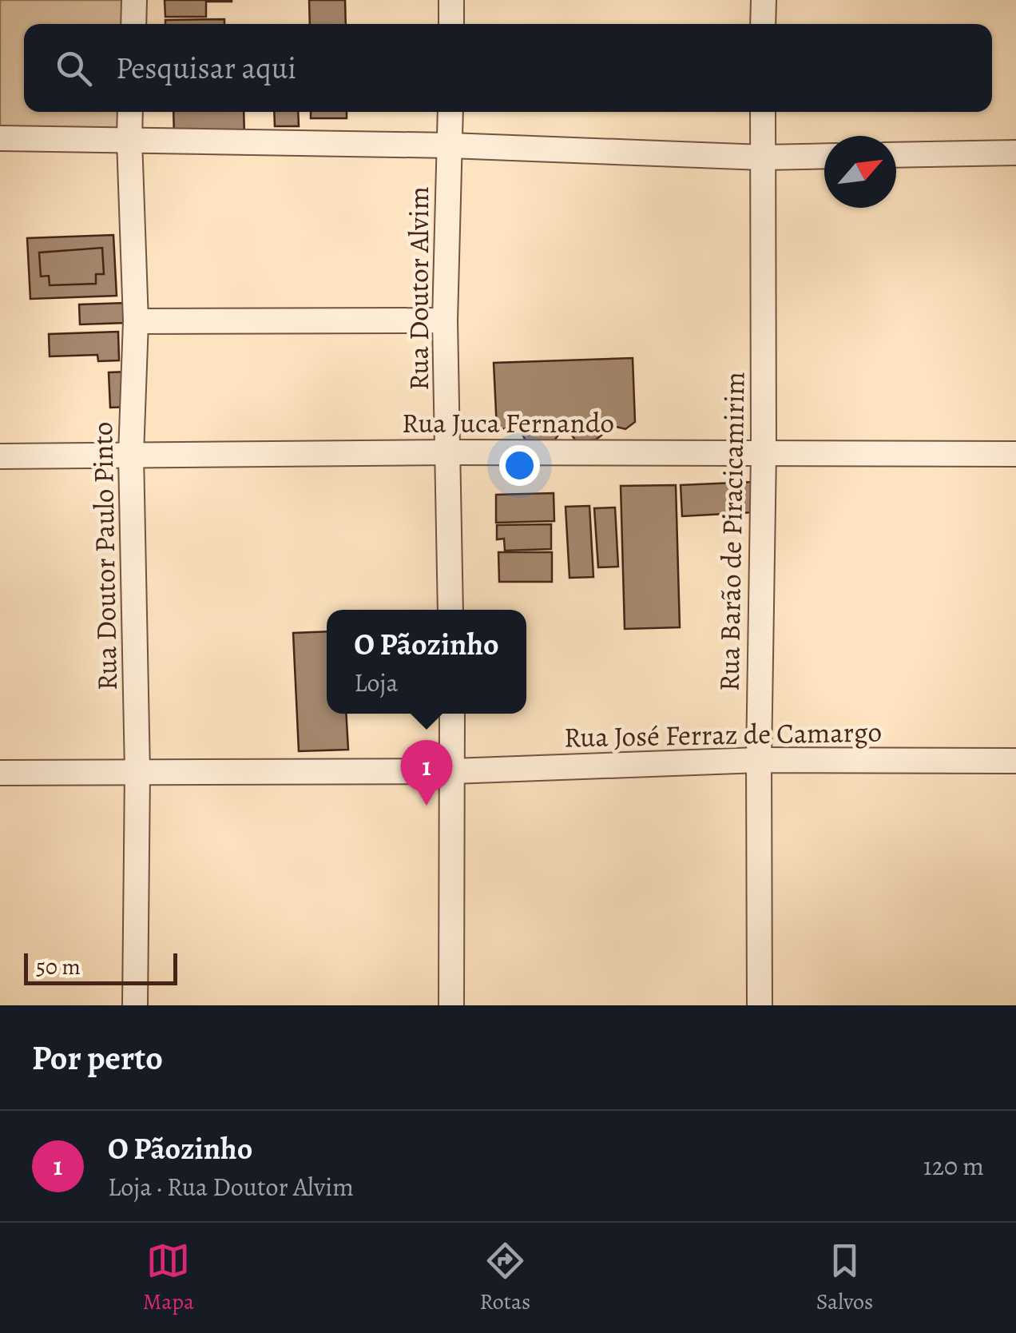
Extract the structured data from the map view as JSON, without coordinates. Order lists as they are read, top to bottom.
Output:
{
  "streets": {
    "street": [
      "Rua Doutor Alvim",
      "Rua Juca Fernando",
      "Rua Barão de Piracicamirim",
      "Rua Doutor Paulo Pinto",
      "Rua José Ferraz de Camargo"
    ]
  },
  "crossings": [
    ["Rua Doutor Alvim", "Rua Juca Fernando"],
    ["Rua Juca Fernando", "Rua Barão de Piracicamirim"],
    ["Rua Juca Fernando", "Rua Doutor Paulo Pinto"],
    ["Rua Barão de Piracicamirim", "Rua José Ferraz de Camargo"],
    ["Rua Doutor Paulo Pinto", "Rua José Ferraz de Camargo"]
  ],
  "scale_bar": "50 m",
  "north": "top right",
  "page": {
    "search": "Pesquisar aqui",
    "popup": ["O Pãozinho", "Loja"],
    "pins": "1",
    "scale": "50 m",
    "heading": "Por perto",
    "list": [
      {
        "mark": "1",
        "name": "O Pãozinho",
        "note": "Loja · Rua Doutor Alvim",
        "value": "120 m"
      }
    ],
    "nav": ["Mapa", "Rotas", "Salvos"]
  }
}
